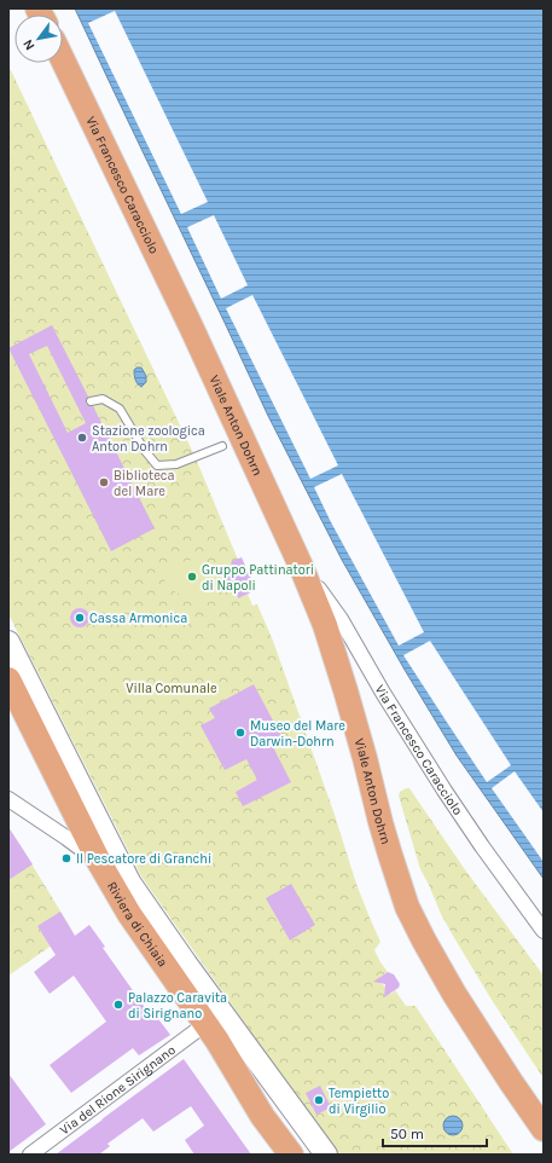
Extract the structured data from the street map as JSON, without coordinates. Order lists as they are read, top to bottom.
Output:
{
  "streets": {
    "main road": ["Via Francesco Caracciolo", "Viale Anton Dohrn", "Riviera di Chiaia"],
    "street": ["Via del Rione Sirignano"]
  },
  "crossings": [
    ["Via Francesco Caracciolo", "Viale Anton Dohrn"],
    ["Riviera di Chiaia", "Via del Rione Sirignano"]
  ],
  "parks": ["Villa Comunale"],
  "places": [
    "Stazione zoologica Anton Dohrn",
    "Biblioteca del Mare",
    "Gruppo Pattinatori di Napoli",
    "Cassa Armonica",
    "Museo del Mare Darwin-Dohrn",
    "Il Pescatore di Granchi",
    "Palazzo Caravita di Sirignano",
    "Tempietto di Virgilio"
  ],
  "scale_bar": "50 m",
  "north": "bottom left"
}
